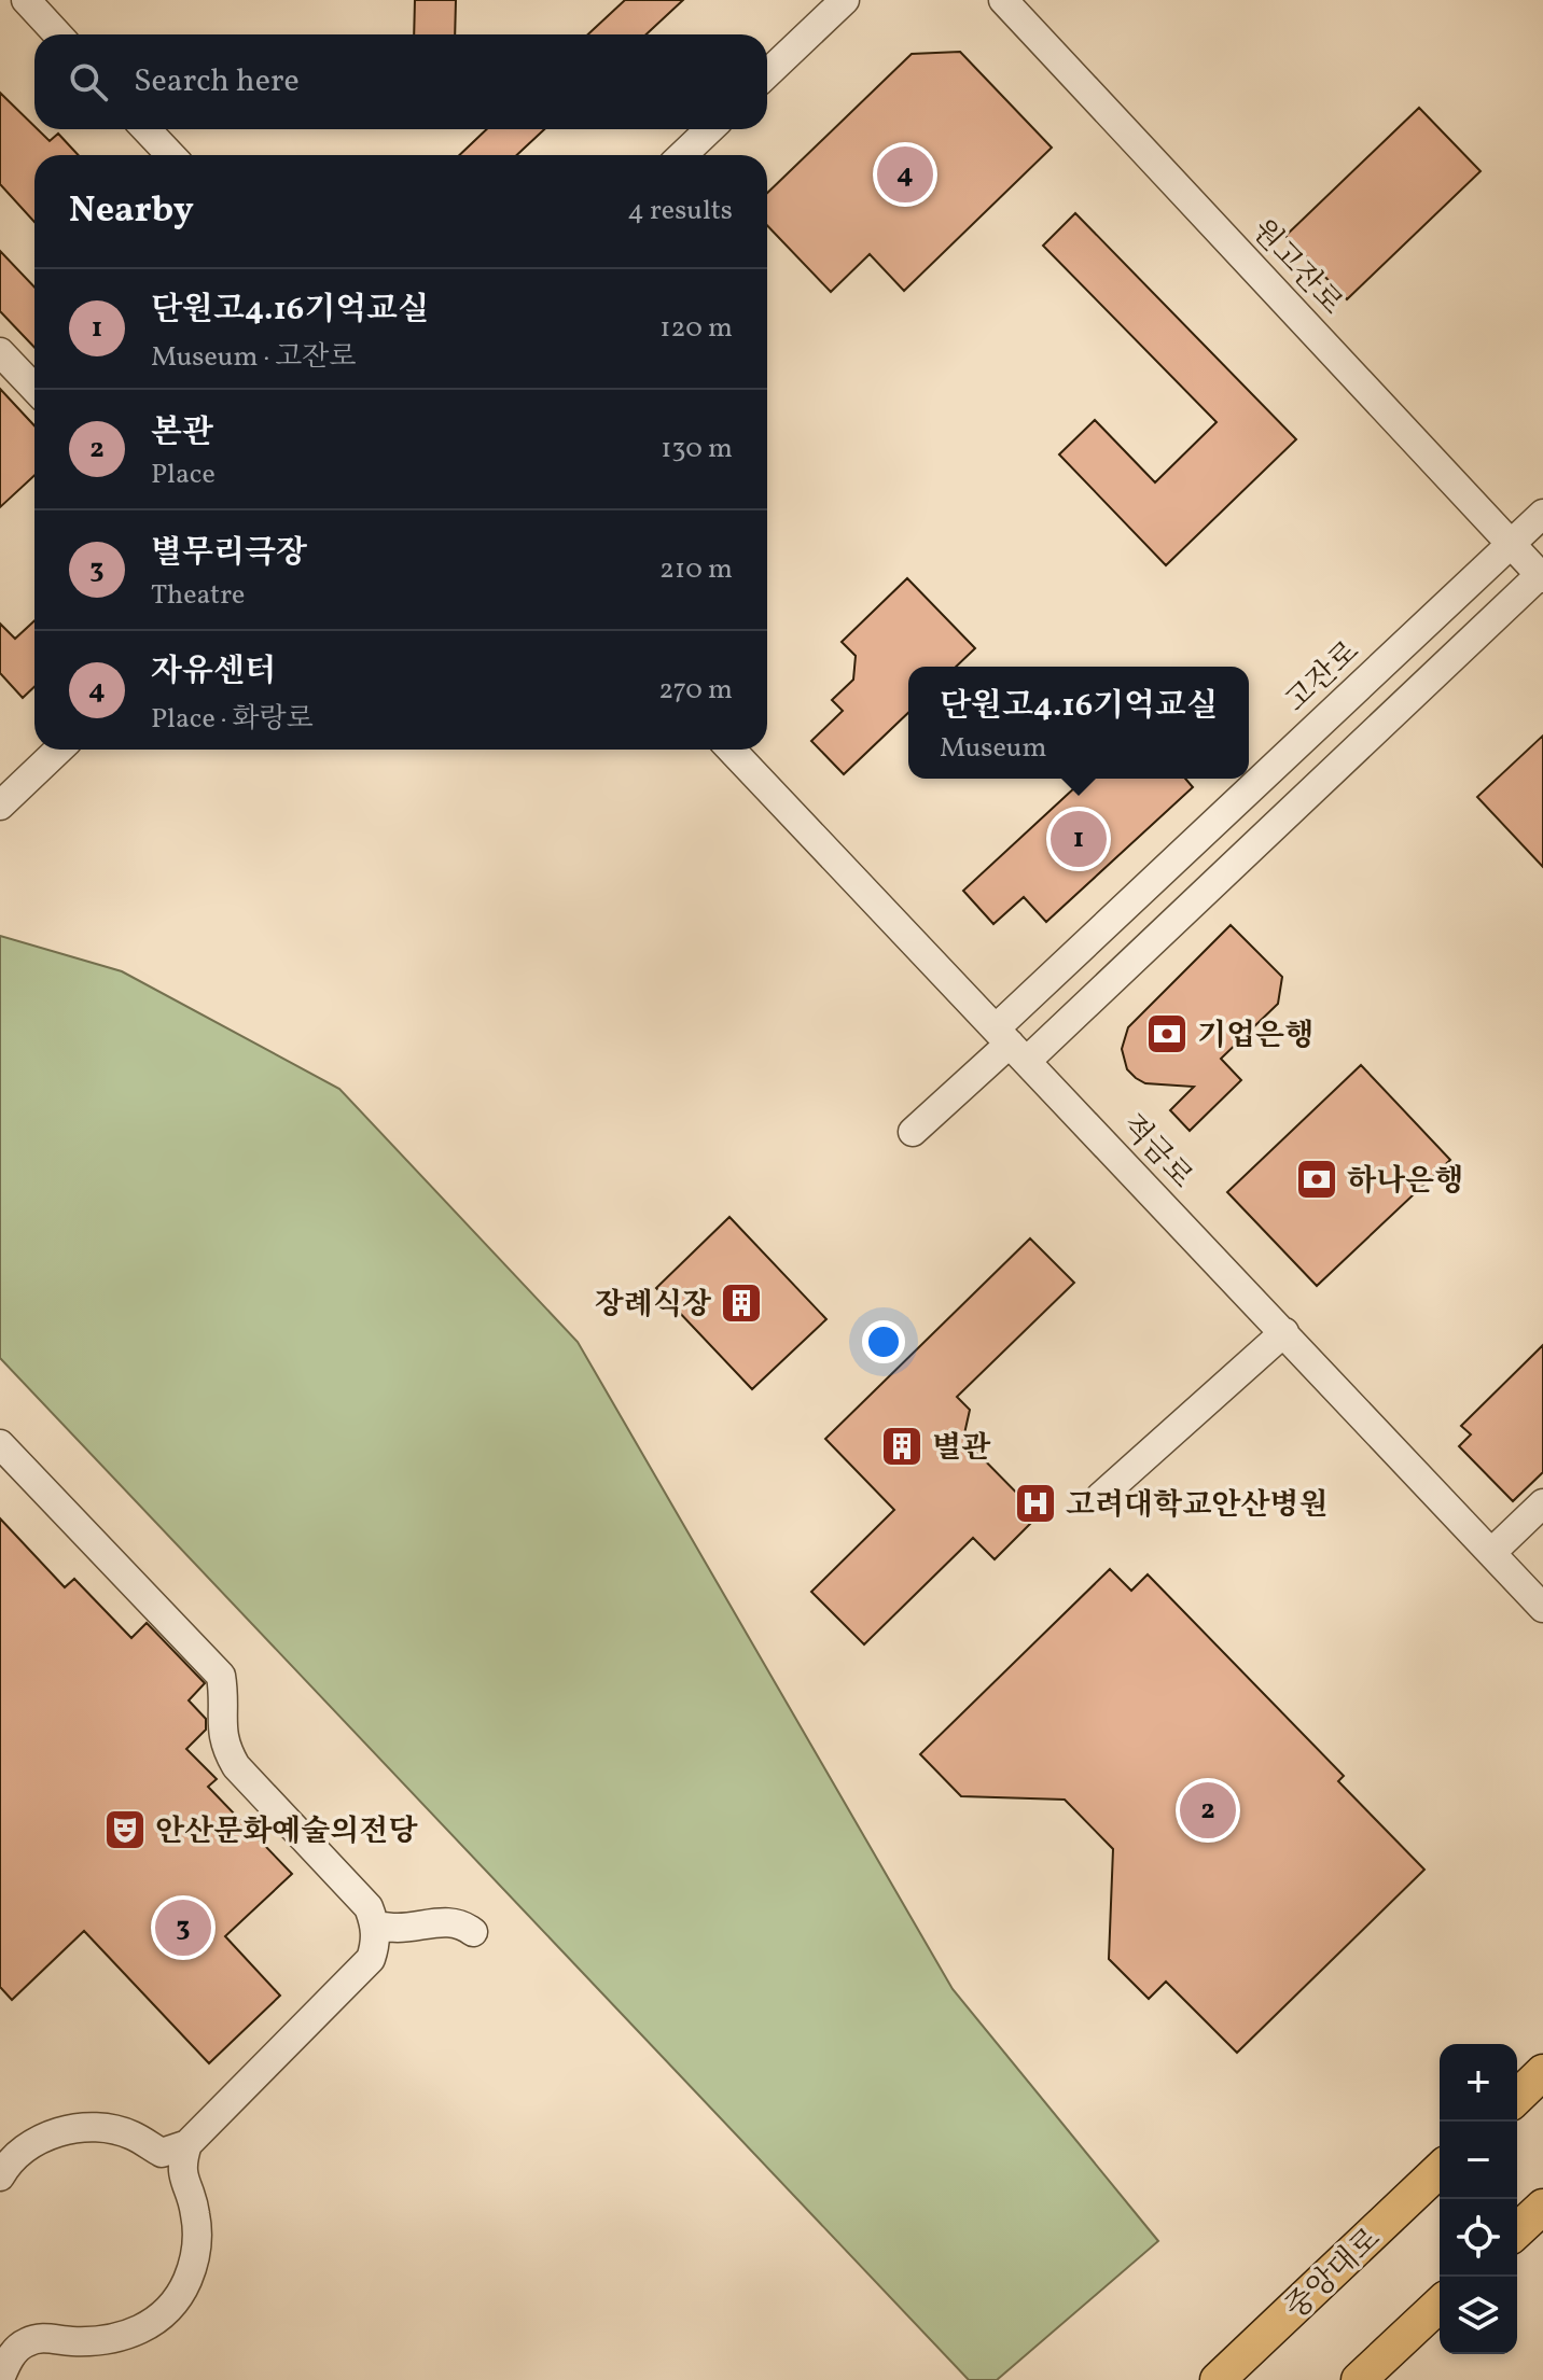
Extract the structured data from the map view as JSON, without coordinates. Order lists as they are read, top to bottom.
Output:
{
  "streets": {
    "main road": ["중앙대로"],
    "street": ["원고잔로", "고잔로", "적금로"]
  },
  "crossings": [
    ["원고잔로", "고잔로"],
    ["고잔로", "적금로"]
  ],
  "places": {
    "bank": ["기업은행", "하나은행"],
    "building": ["장례식장", "별관"],
    "hospital": ["고려대학교안산병원"],
    "theatre": ["안산문화예술의전당"]
  },
  "page": {
    "search": "Search here",
    "pins": [
      "4",
      "1",
      "2",
      "3"
    ],
    "heading": ["Nearby", "4 results"],
    "list": [
      {
        "mark": "1",
        "name": "단원고4.16기억교실",
        "note": "Museum · 고잔로",
        "value": "120 m"
      },
      {
        "mark": "2",
        "name": "본관",
        "note": "Place",
        "value": "130 m"
      },
      {
        "mark": "3",
        "name": "별무리극장",
        "note": "Theatre",
        "value": "210 m"
      },
      {
        "mark": "4",
        "name": "자유센터",
        "note": "Place · 화랑로",
        "value": "270 m"
      }
    ],
    "popup": ["단원고4.16기억교실", "Museum"],
    "map_buttons": ["+", "−"]
  }
}
